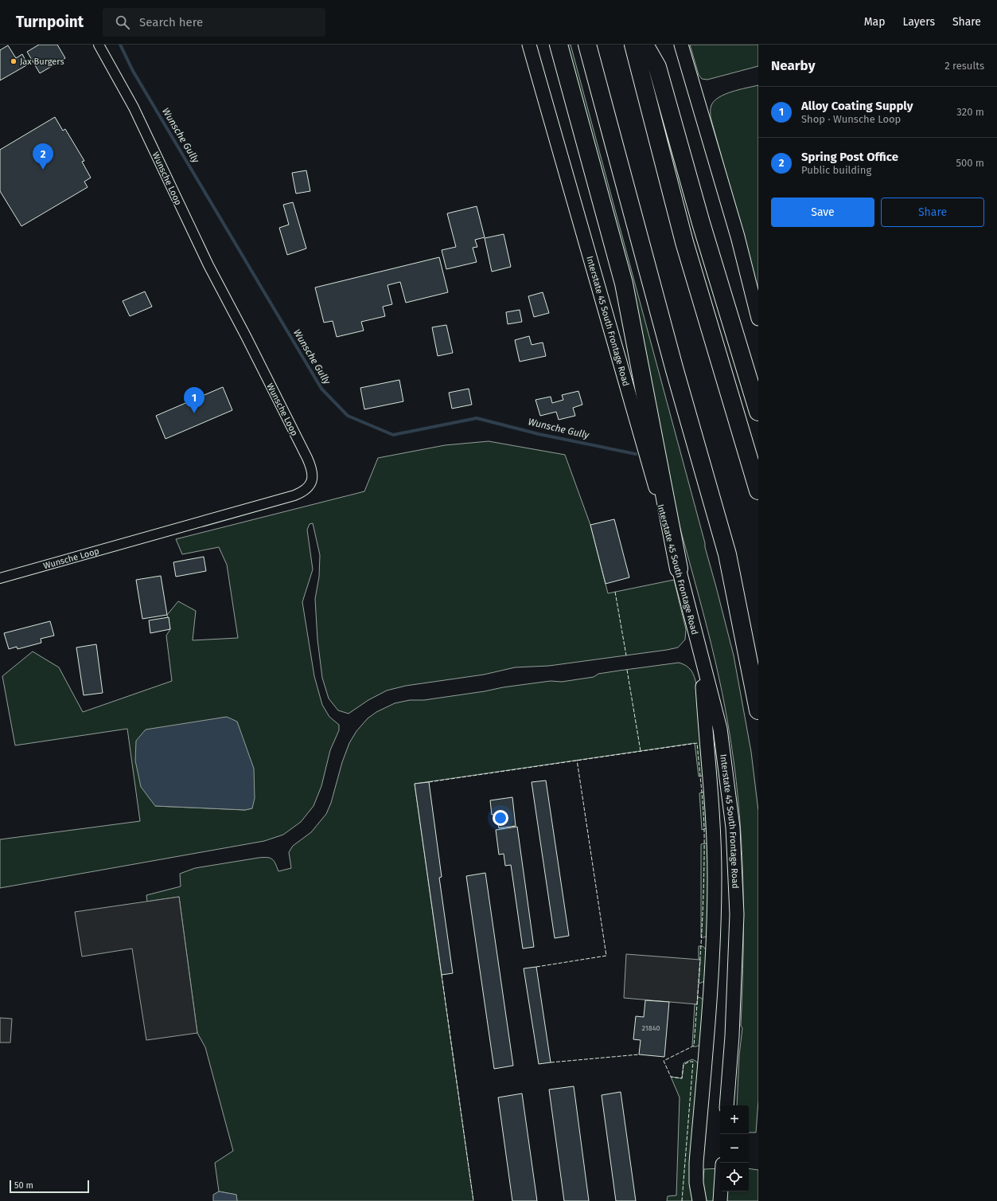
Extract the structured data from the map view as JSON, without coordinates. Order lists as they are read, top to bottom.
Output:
{
  "streets": {
    "main road": ["Interstate 45 South Frontage Road"],
    "street": ["Wunsche Loop"]
  },
  "water": ["Wunsche Gully"],
  "places": ["Jax Burgers"],
  "house_numbers": ["21840"],
  "scale_bar": "50 m",
  "page": {
    "header": "Turnpoint",
    "search": "Search here",
    "nav": ["Map", "Layers", "Share"],
    "heading": ["Nearby", "2 results"],
    "list": [
      {
        "mark": "1",
        "name": "Alloy Coating Supply",
        "note": "Shop · Wunsche Loop",
        "value": "320 m"
      },
      {
        "mark": "2",
        "name": "Spring Post Office",
        "note": "Public building",
        "value": "500 m"
      }
    ],
    "pins": ["2", "1"],
    "buttons": ["Save", "Share"],
    "map_buttons": ["+", "−"],
    "scale": "50 m"
  }
}
